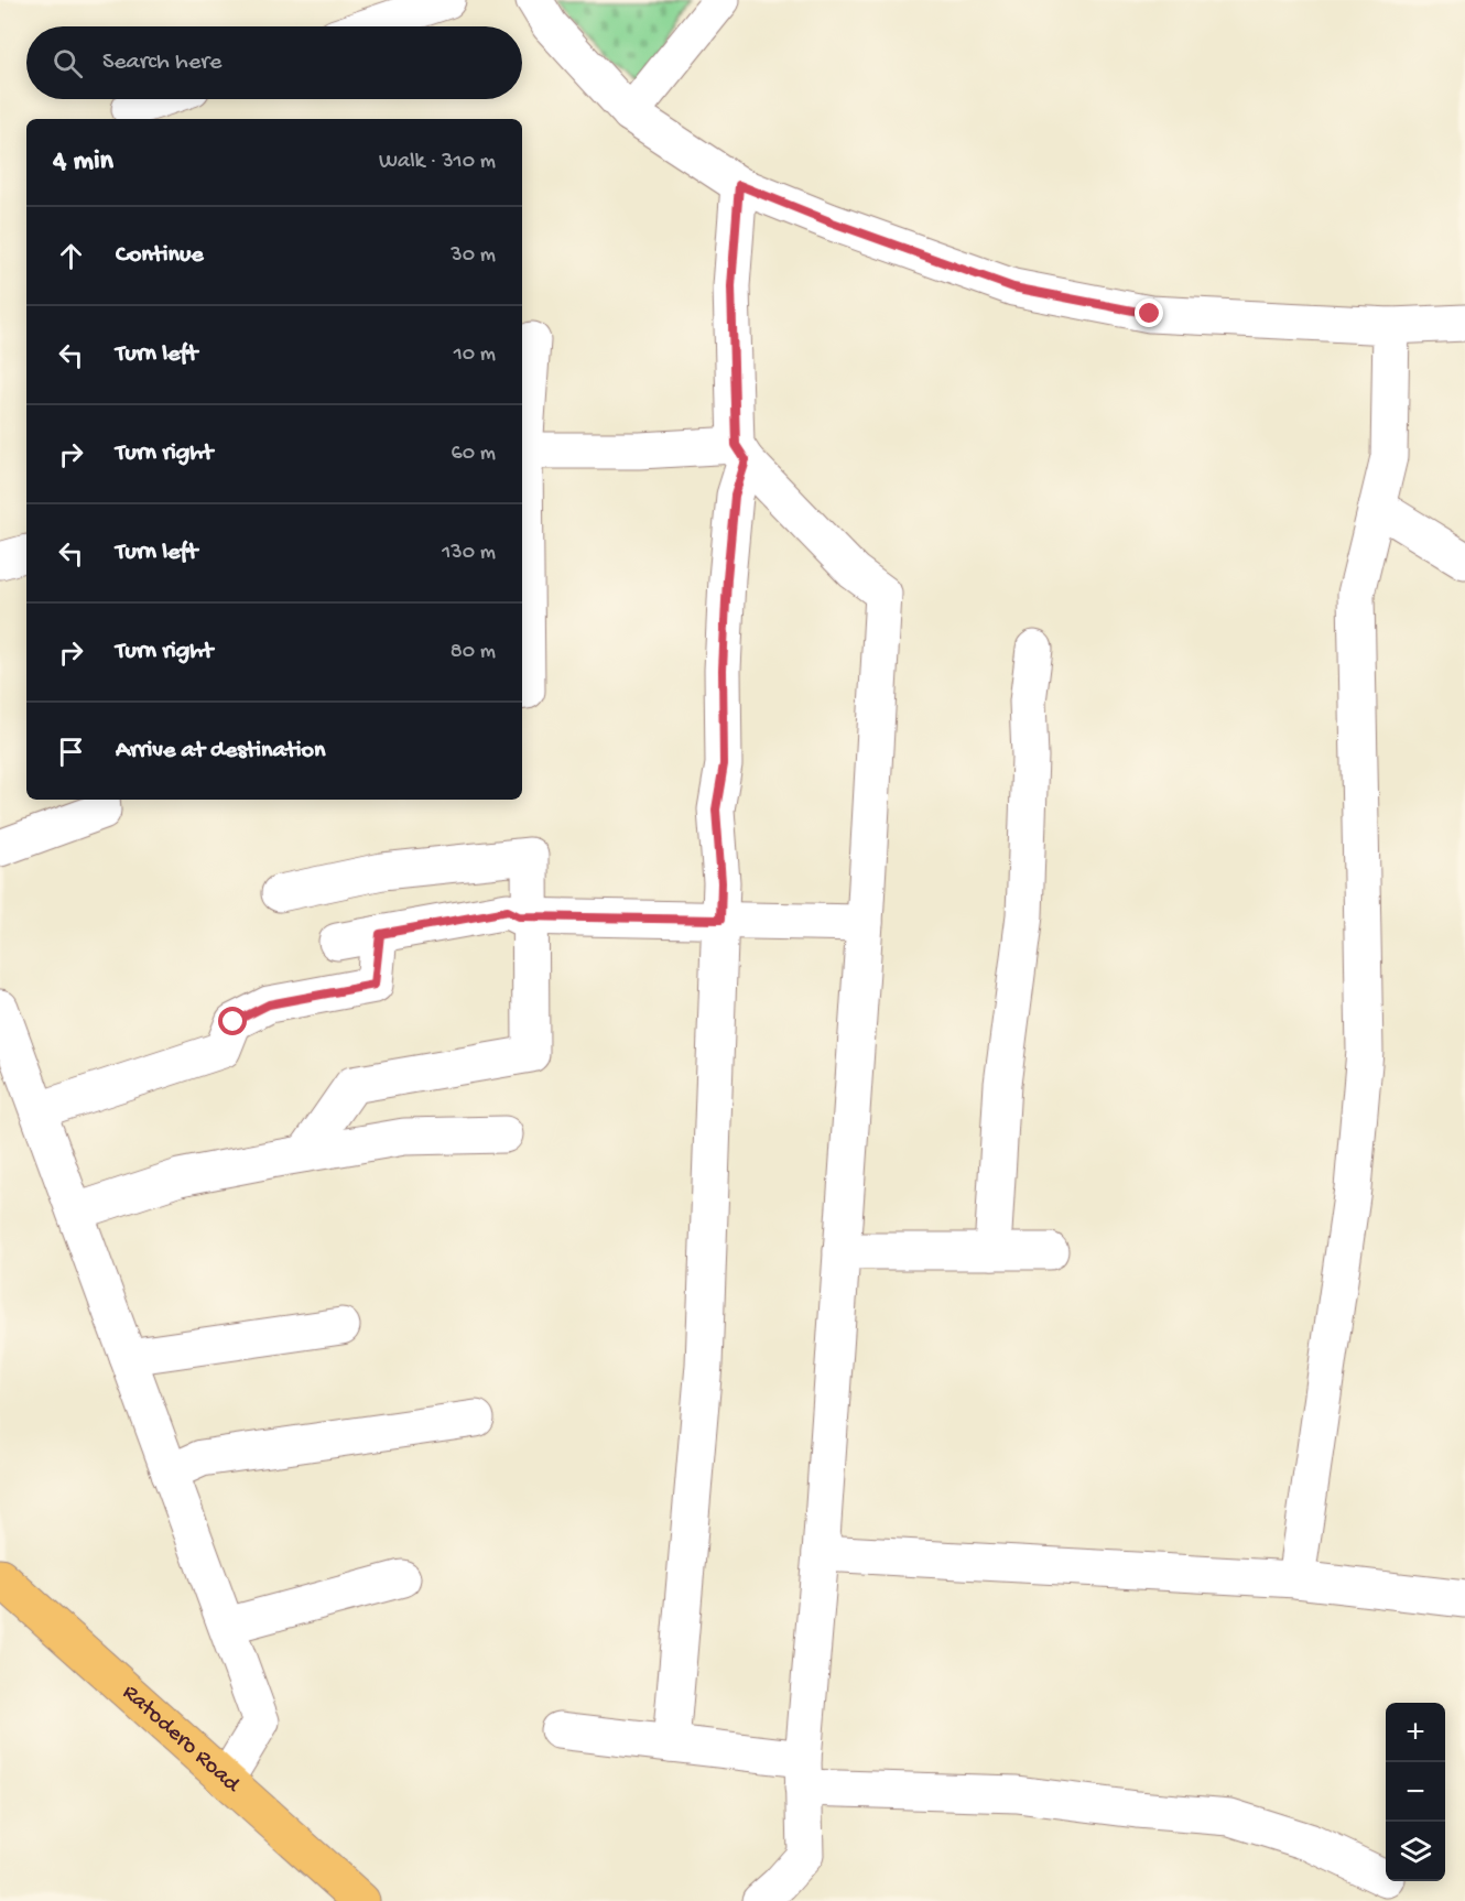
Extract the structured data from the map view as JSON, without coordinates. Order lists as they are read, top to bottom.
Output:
{
  "streets": {
    "main road": ["Ratodero Road"]
  },
  "page": {
    "search": "Search here",
    "heading": ["4 min", "Walk · 310 m"],
    "list": [
      ["Continue", "30 m"],
      ["Turn left", "10 m"],
      ["Turn right", "60 m"],
      ["Turn left", "130 m"],
      ["Turn right", "80 m"],
      "Arrive at destination"
    ],
    "map_buttons": ["+", "−"]
  }
}
